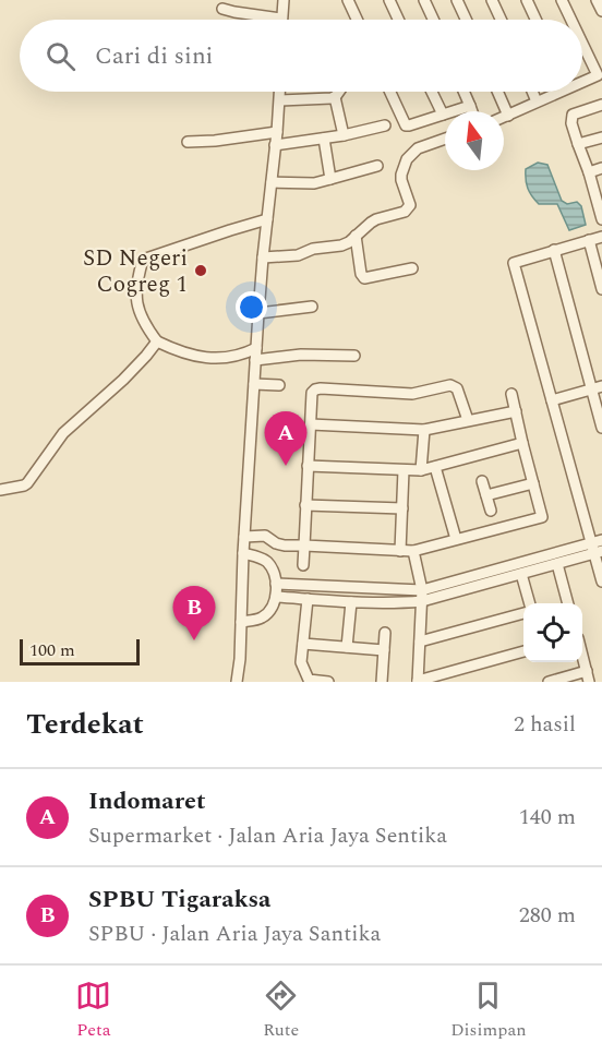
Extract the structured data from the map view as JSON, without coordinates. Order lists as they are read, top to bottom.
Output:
{
  "places": ["SD Negeri Cogreg 1"],
  "scale_bar": "100 m",
  "north": "top",
  "page": {
    "search": "Cari di sini",
    "pins": ["A", "B"],
    "scale": "100 m",
    "heading": ["Terdekat", "2 hasil"],
    "list": [
      {
        "mark": "A",
        "name": "Indomaret",
        "note": "Supermarket · Jalan Aria Jaya Sentika",
        "value": "140 m"
      },
      {
        "mark": "B",
        "name": "SPBU Tigaraksa",
        "note": "SPBU · Jalan Aria Jaya Santika",
        "value": "280 m"
      }
    ],
    "nav": ["Peta", "Rute", "Disimpan"]
  }
}
